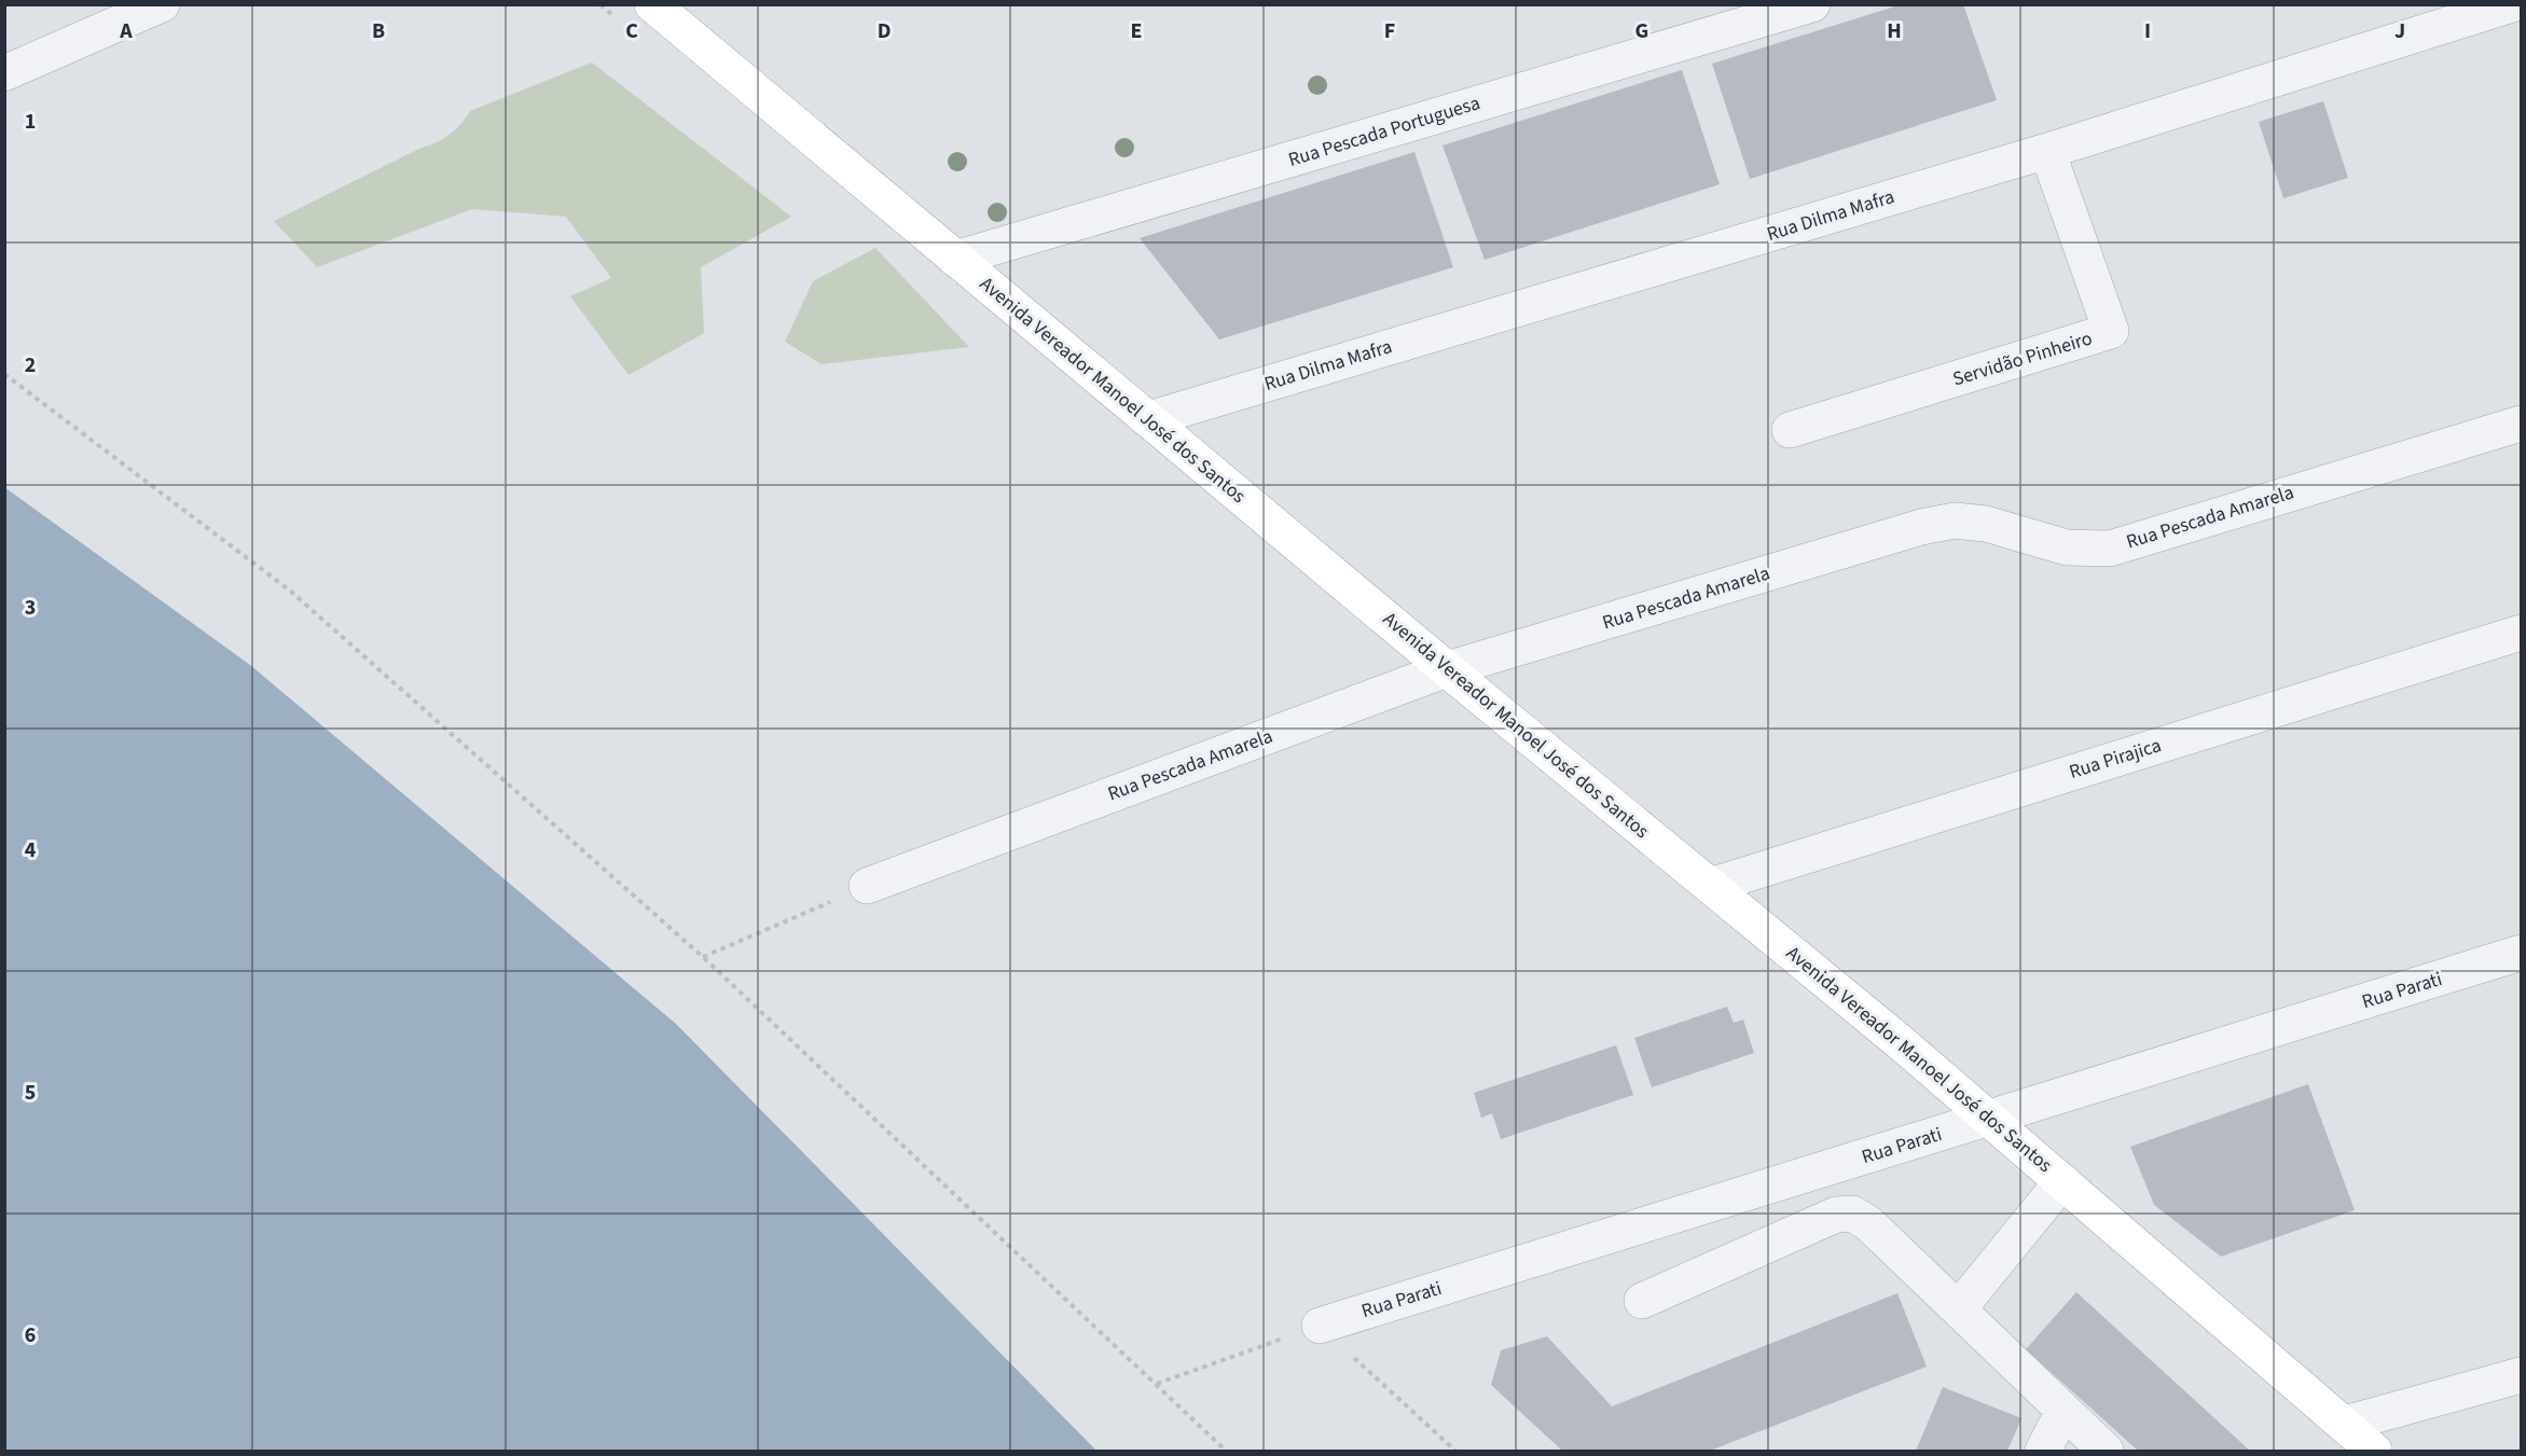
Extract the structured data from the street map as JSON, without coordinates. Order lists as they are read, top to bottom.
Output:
{
  "streets": {
    "main road": ["Avenida Vereador Manoel José dos Santos"],
    "street": [
      "Rua Pescada Portuguesa",
      "Rua Dilma Mafra",
      "Servidão Pinheiro",
      "Rua Pescada Amarela",
      "Rua Pirajica",
      "Rua Parati"
    ]
  },
  "crossings": [
    ["Rua Pescada Portuguesa", "Avenida Vereador Manoel José dos Santos"],
    ["Rua Dilma Mafra", "Servidão Pinheiro"],
    ["Rua Dilma Mafra", "Avenida Vereador Manoel José dos Santos"],
    ["Avenida Vereador Manoel José dos Santos", "Rua Pescada Amarela"],
    ["Avenida Vereador Manoel José dos Santos", "Rua Pirajica"],
    ["Avenida Vereador Manoel José dos Santos", "Rua Parati"]
  ],
  "grid": {
    "columns": [
      "A",
      "B",
      "C",
      "D",
      "E",
      "F",
      "G",
      "H",
      "I",
      "J"
    ],
    "rows": [
      "1",
      "2",
      "3",
      "4",
      "5",
      "6"
    ]
  }
}
